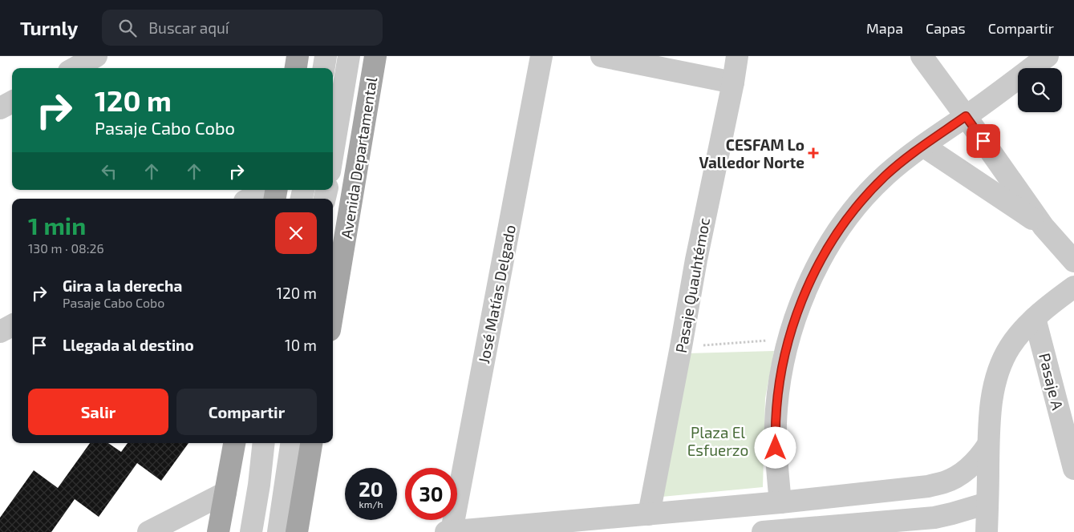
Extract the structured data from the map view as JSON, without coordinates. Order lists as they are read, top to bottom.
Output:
{
  "streets": {
    "main road": ["Avenida Departamental"],
    "street": ["Pasaje Quauhtémoc", "José Matías Delgado", "Pasaje A"]
  },
  "parks": ["Plaza El Esfuerzo"],
  "places": {
    "health": ["CESFAM Lo Valledor Norte"]
  },
  "page": {
    "header": "Turnly",
    "search": "Buscar aquí",
    "nav": ["Mapa", "Capas", "Compartir"],
    "turn": ["120 m", "Pasaje Cabo Cobo"],
    "heading": ["1 min", "130 m · 08:26"],
    "list": [
      {
        "name": "Gira a la derecha",
        "note": "Pasaje Cabo Cobo",
        "value": "120 m"
      },
      {
        "name": "Llegada al destino",
        "value": "10 m"
      }
    ],
    "buttons": ["Salir", "Compartir"],
    "speed": "20 km/h",
    "limit": "30"
  }
}
